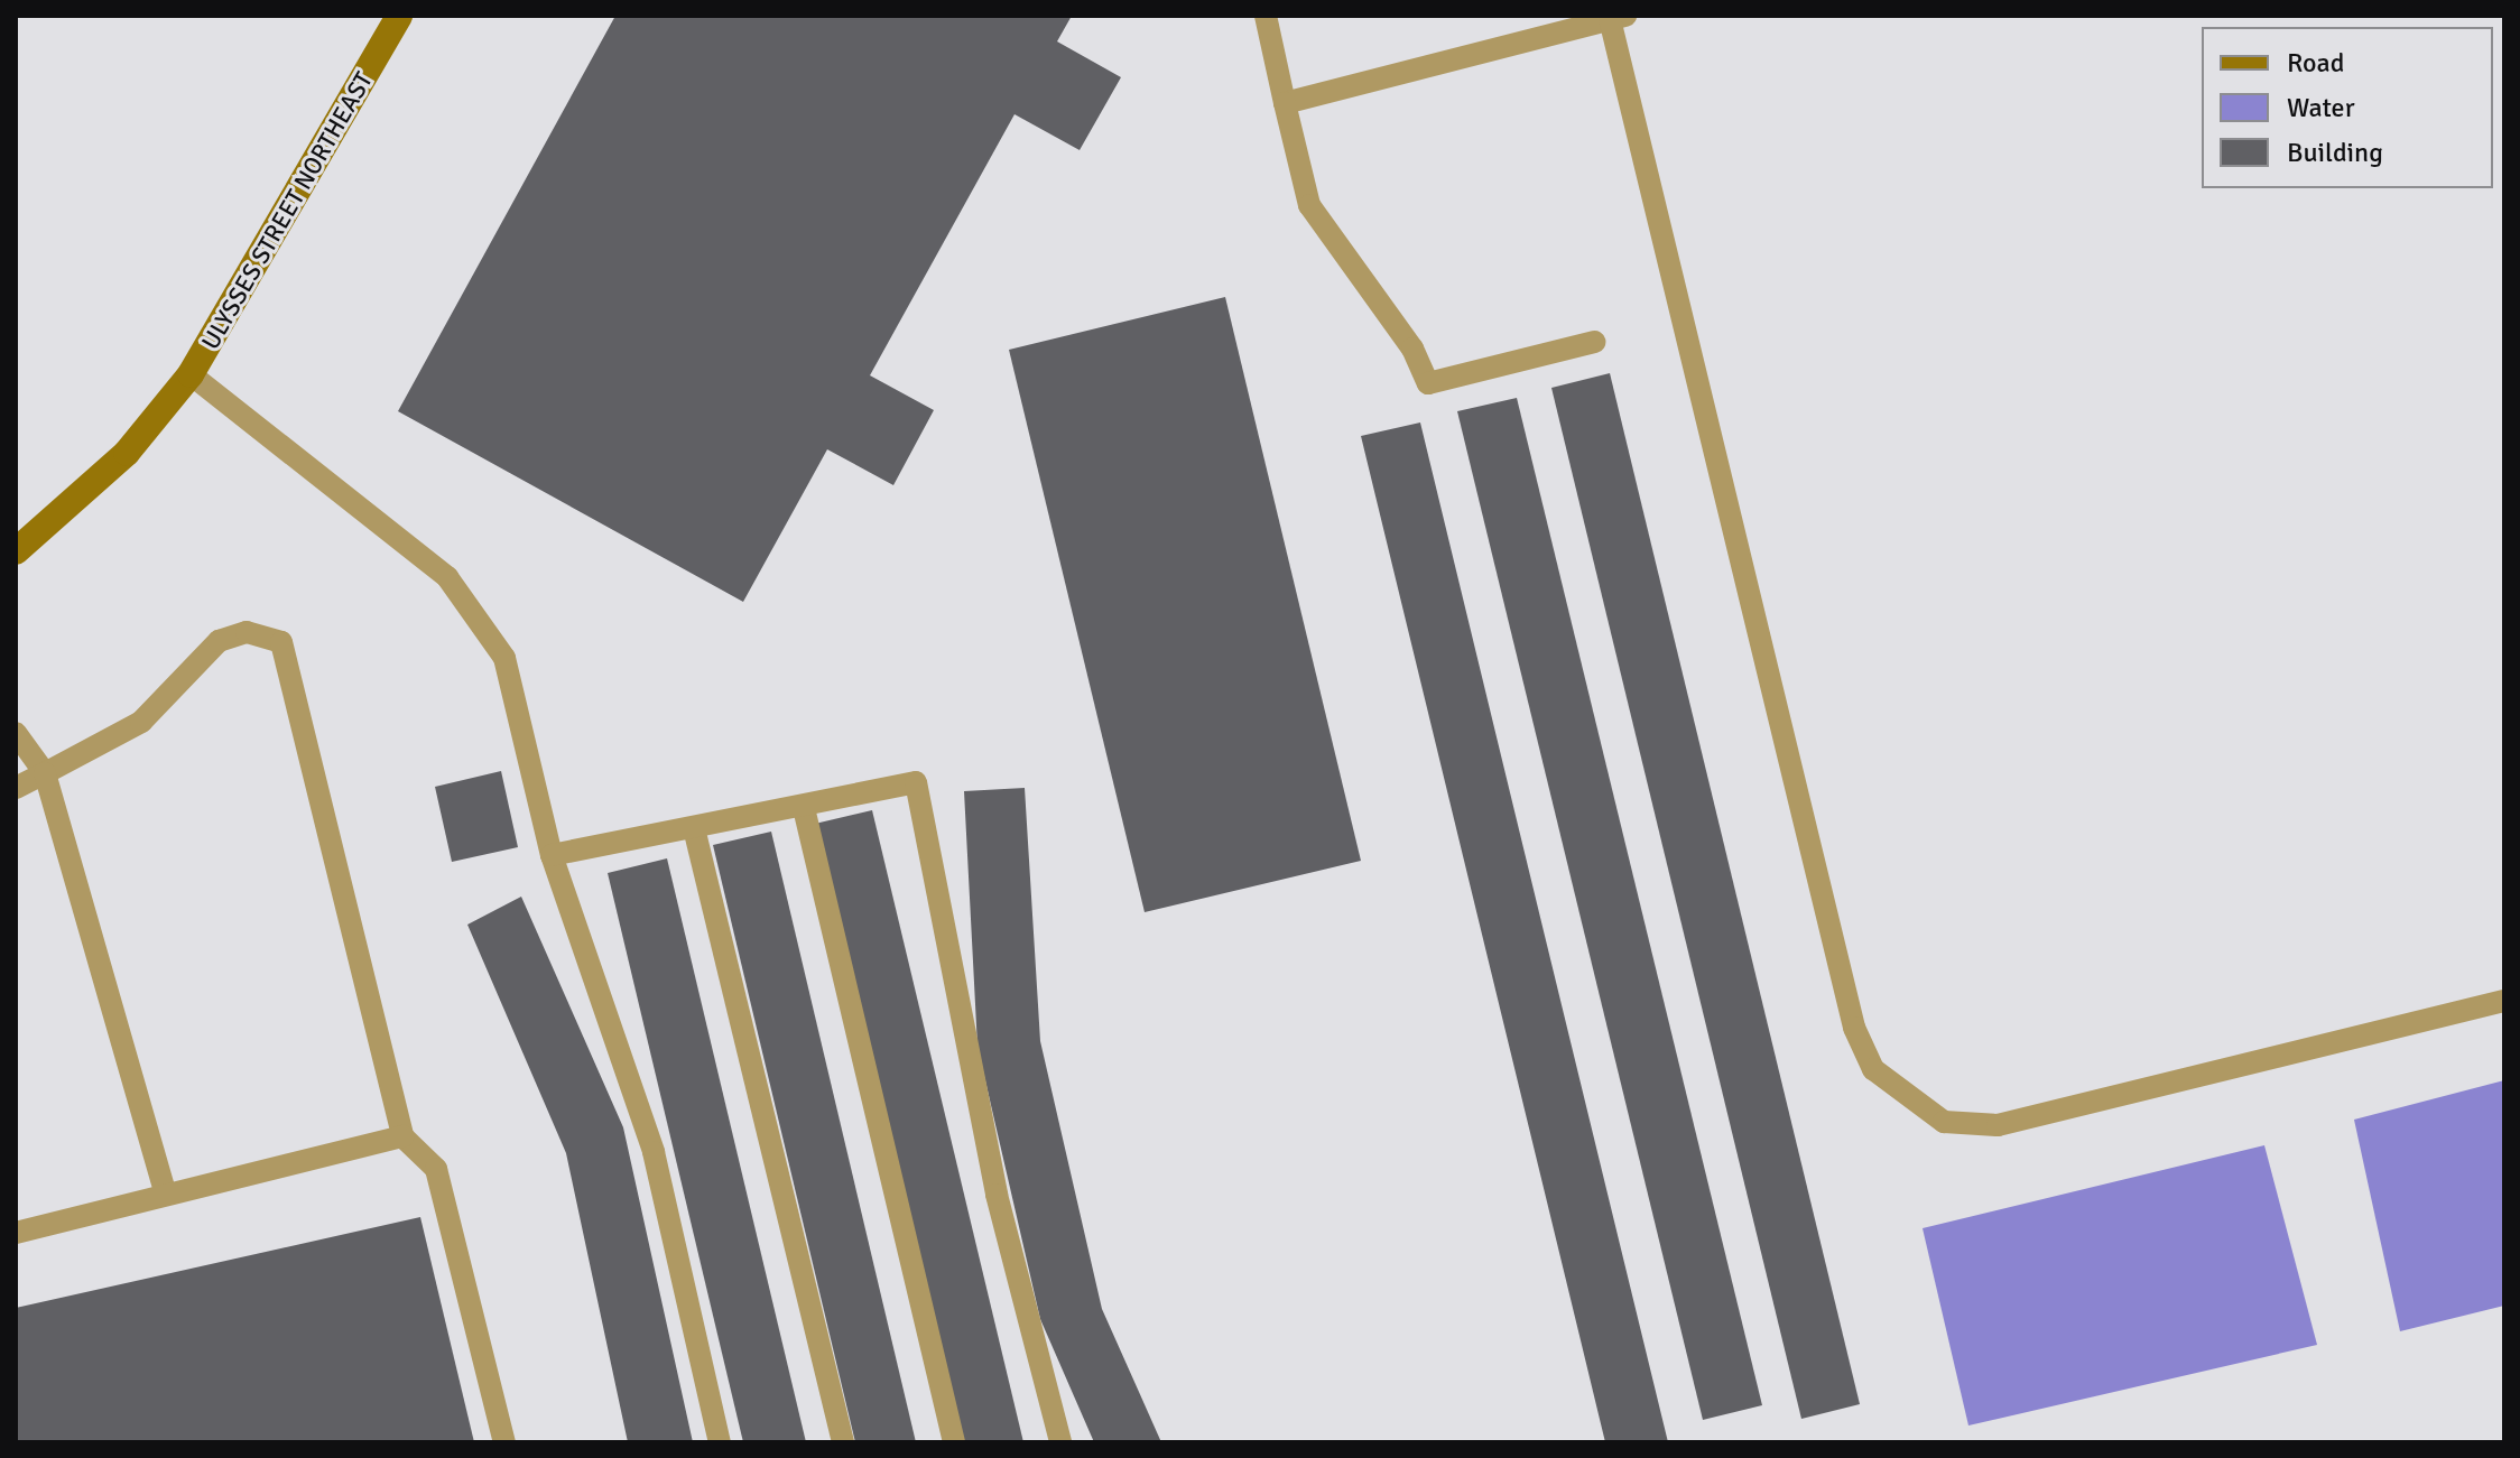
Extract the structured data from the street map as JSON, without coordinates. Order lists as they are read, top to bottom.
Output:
{
  "streets": {
    "street": ["ULYSSES STREET NORTHEAST"]
  },
  "legend": ["Road", "Water", "Building"]
}
